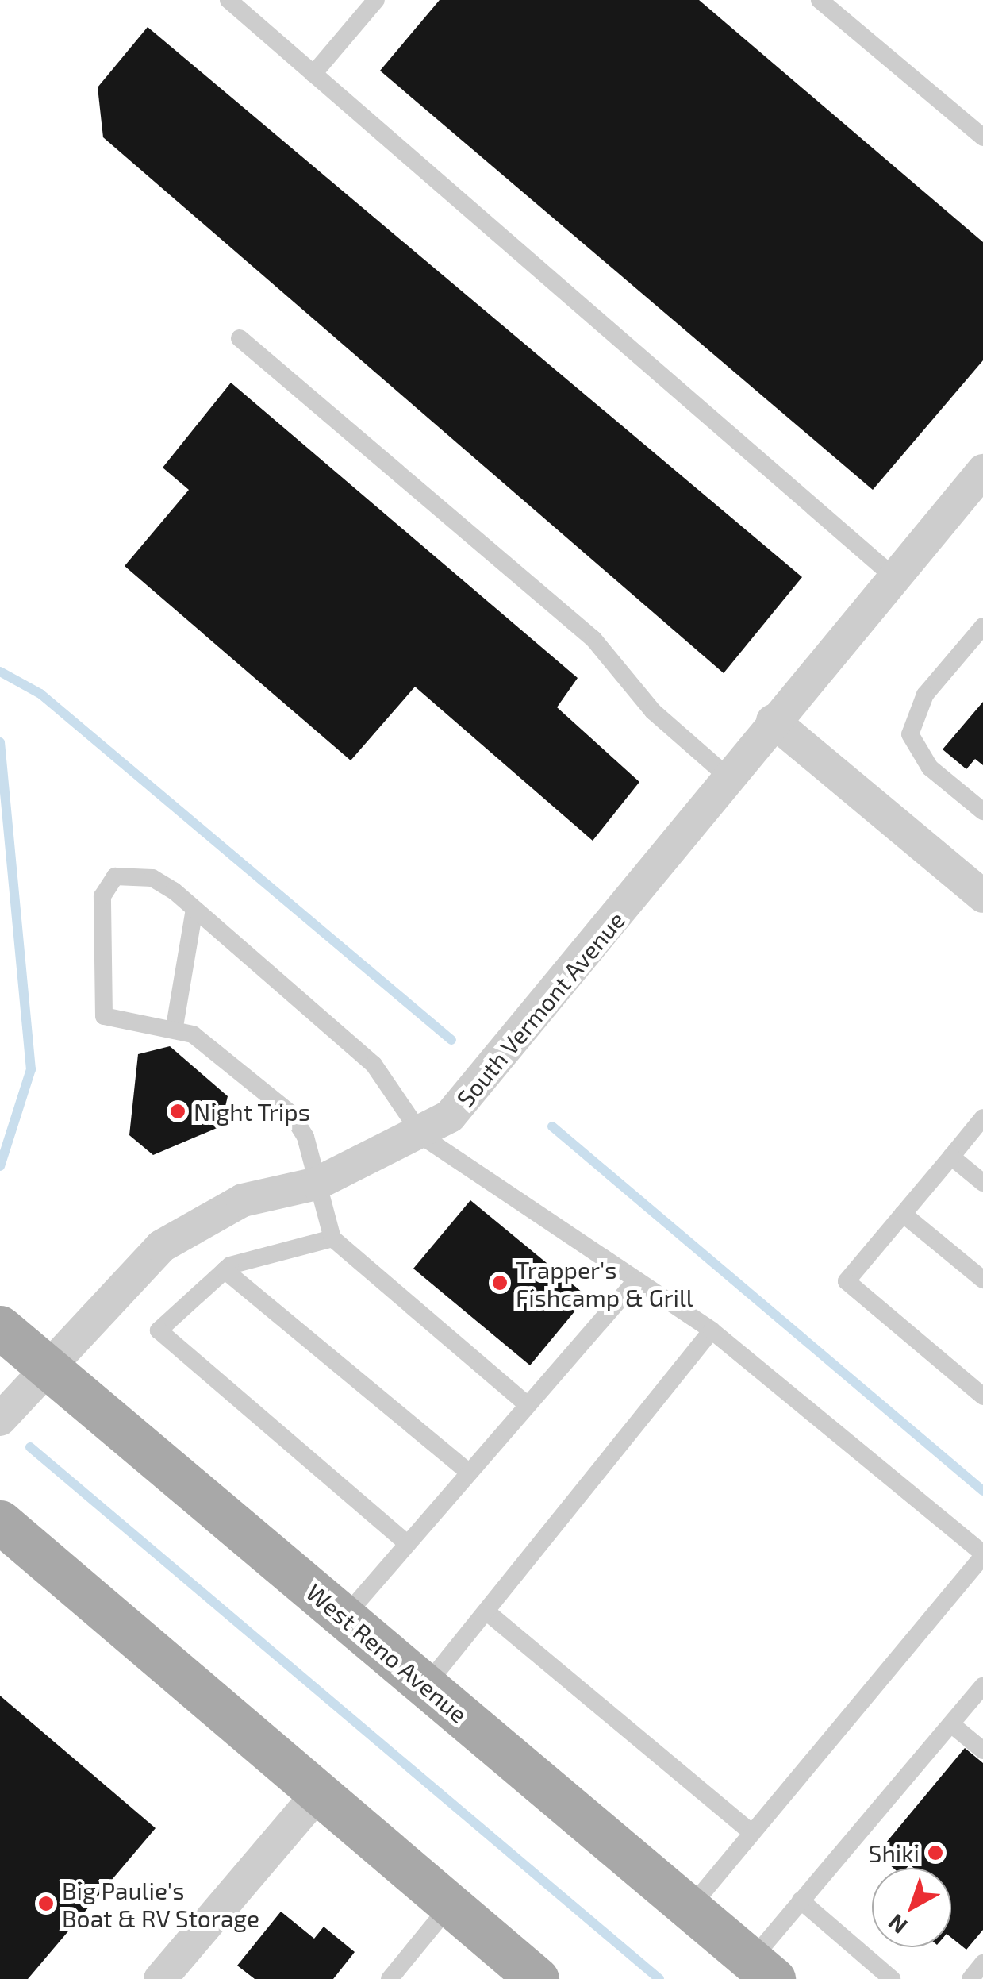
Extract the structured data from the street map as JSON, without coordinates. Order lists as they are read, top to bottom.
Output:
{
  "streets": {
    "main road": ["West Reno Avenue"],
    "street": ["South Vermont Avenue"]
  },
  "crossings": [
    ["South Vermont Avenue", "West Reno Avenue"]
  ],
  "places": [
    "Night Trips",
    "Trapper's Fishcamp & Grill",
    "Shiki",
    "Big Paulie's Boat & RV Storage"
  ],
  "north": "bottom left"
}
